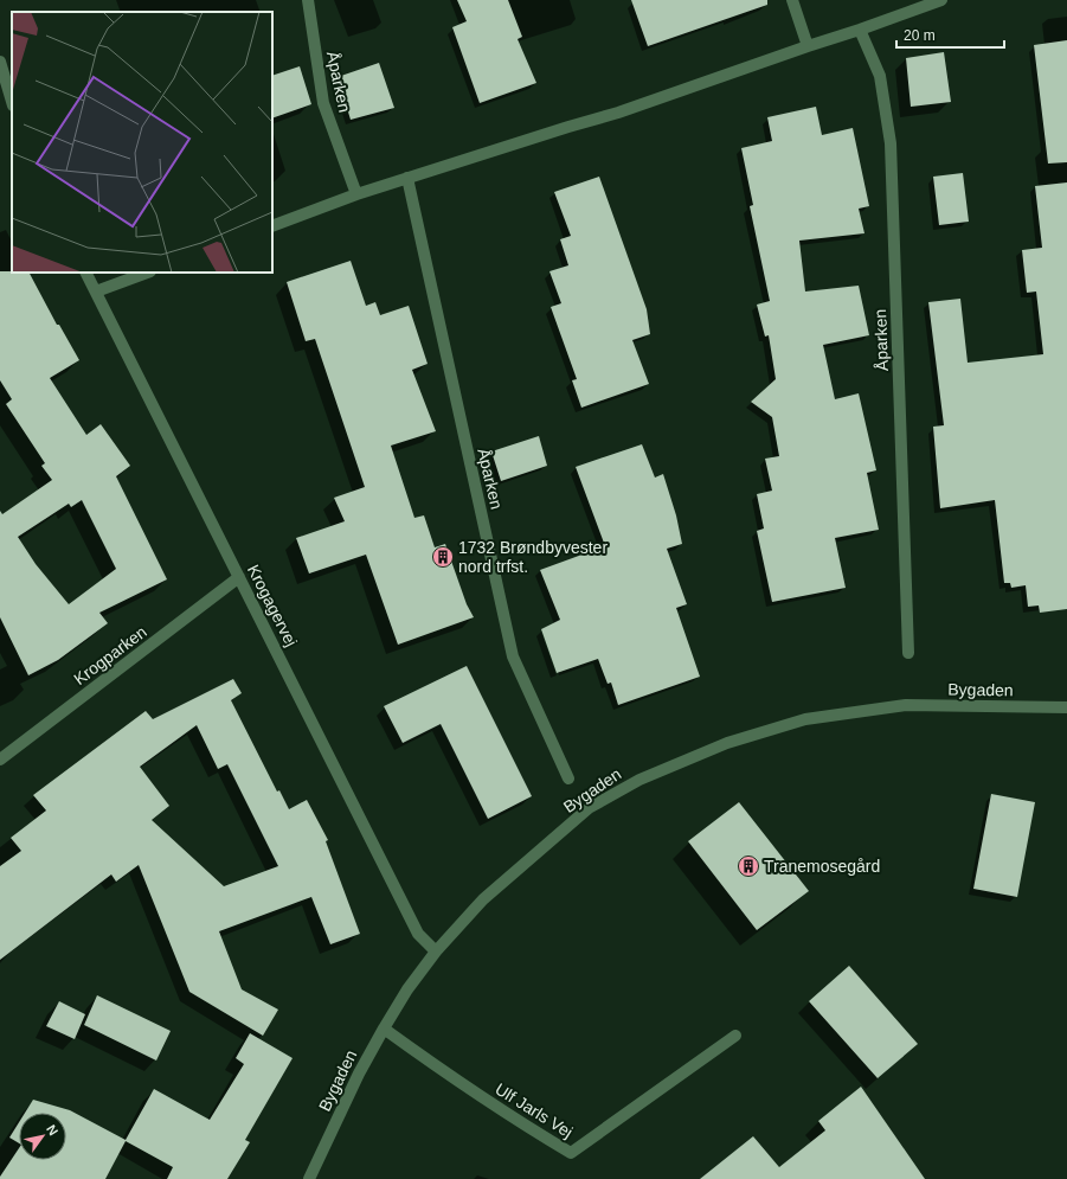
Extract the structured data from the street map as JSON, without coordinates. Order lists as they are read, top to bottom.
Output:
{
  "streets": {
    "street": [
      "Åparken",
      "Krogagervej",
      "Krogparken",
      "Bygaden",
      "Ulf Jarls Vej"
    ]
  },
  "crossings": [
    ["Krogagervej", "Krogparken"],
    ["Krogagervej", "Bygaden"],
    ["Bygaden", "Ulf Jarls Vej"]
  ],
  "places": {
    "building": ["1732 Brøndbyvester nord trfst.", "Tranemosegård"]
  },
  "scale_bar": "20 m",
  "north": "top right"
}
